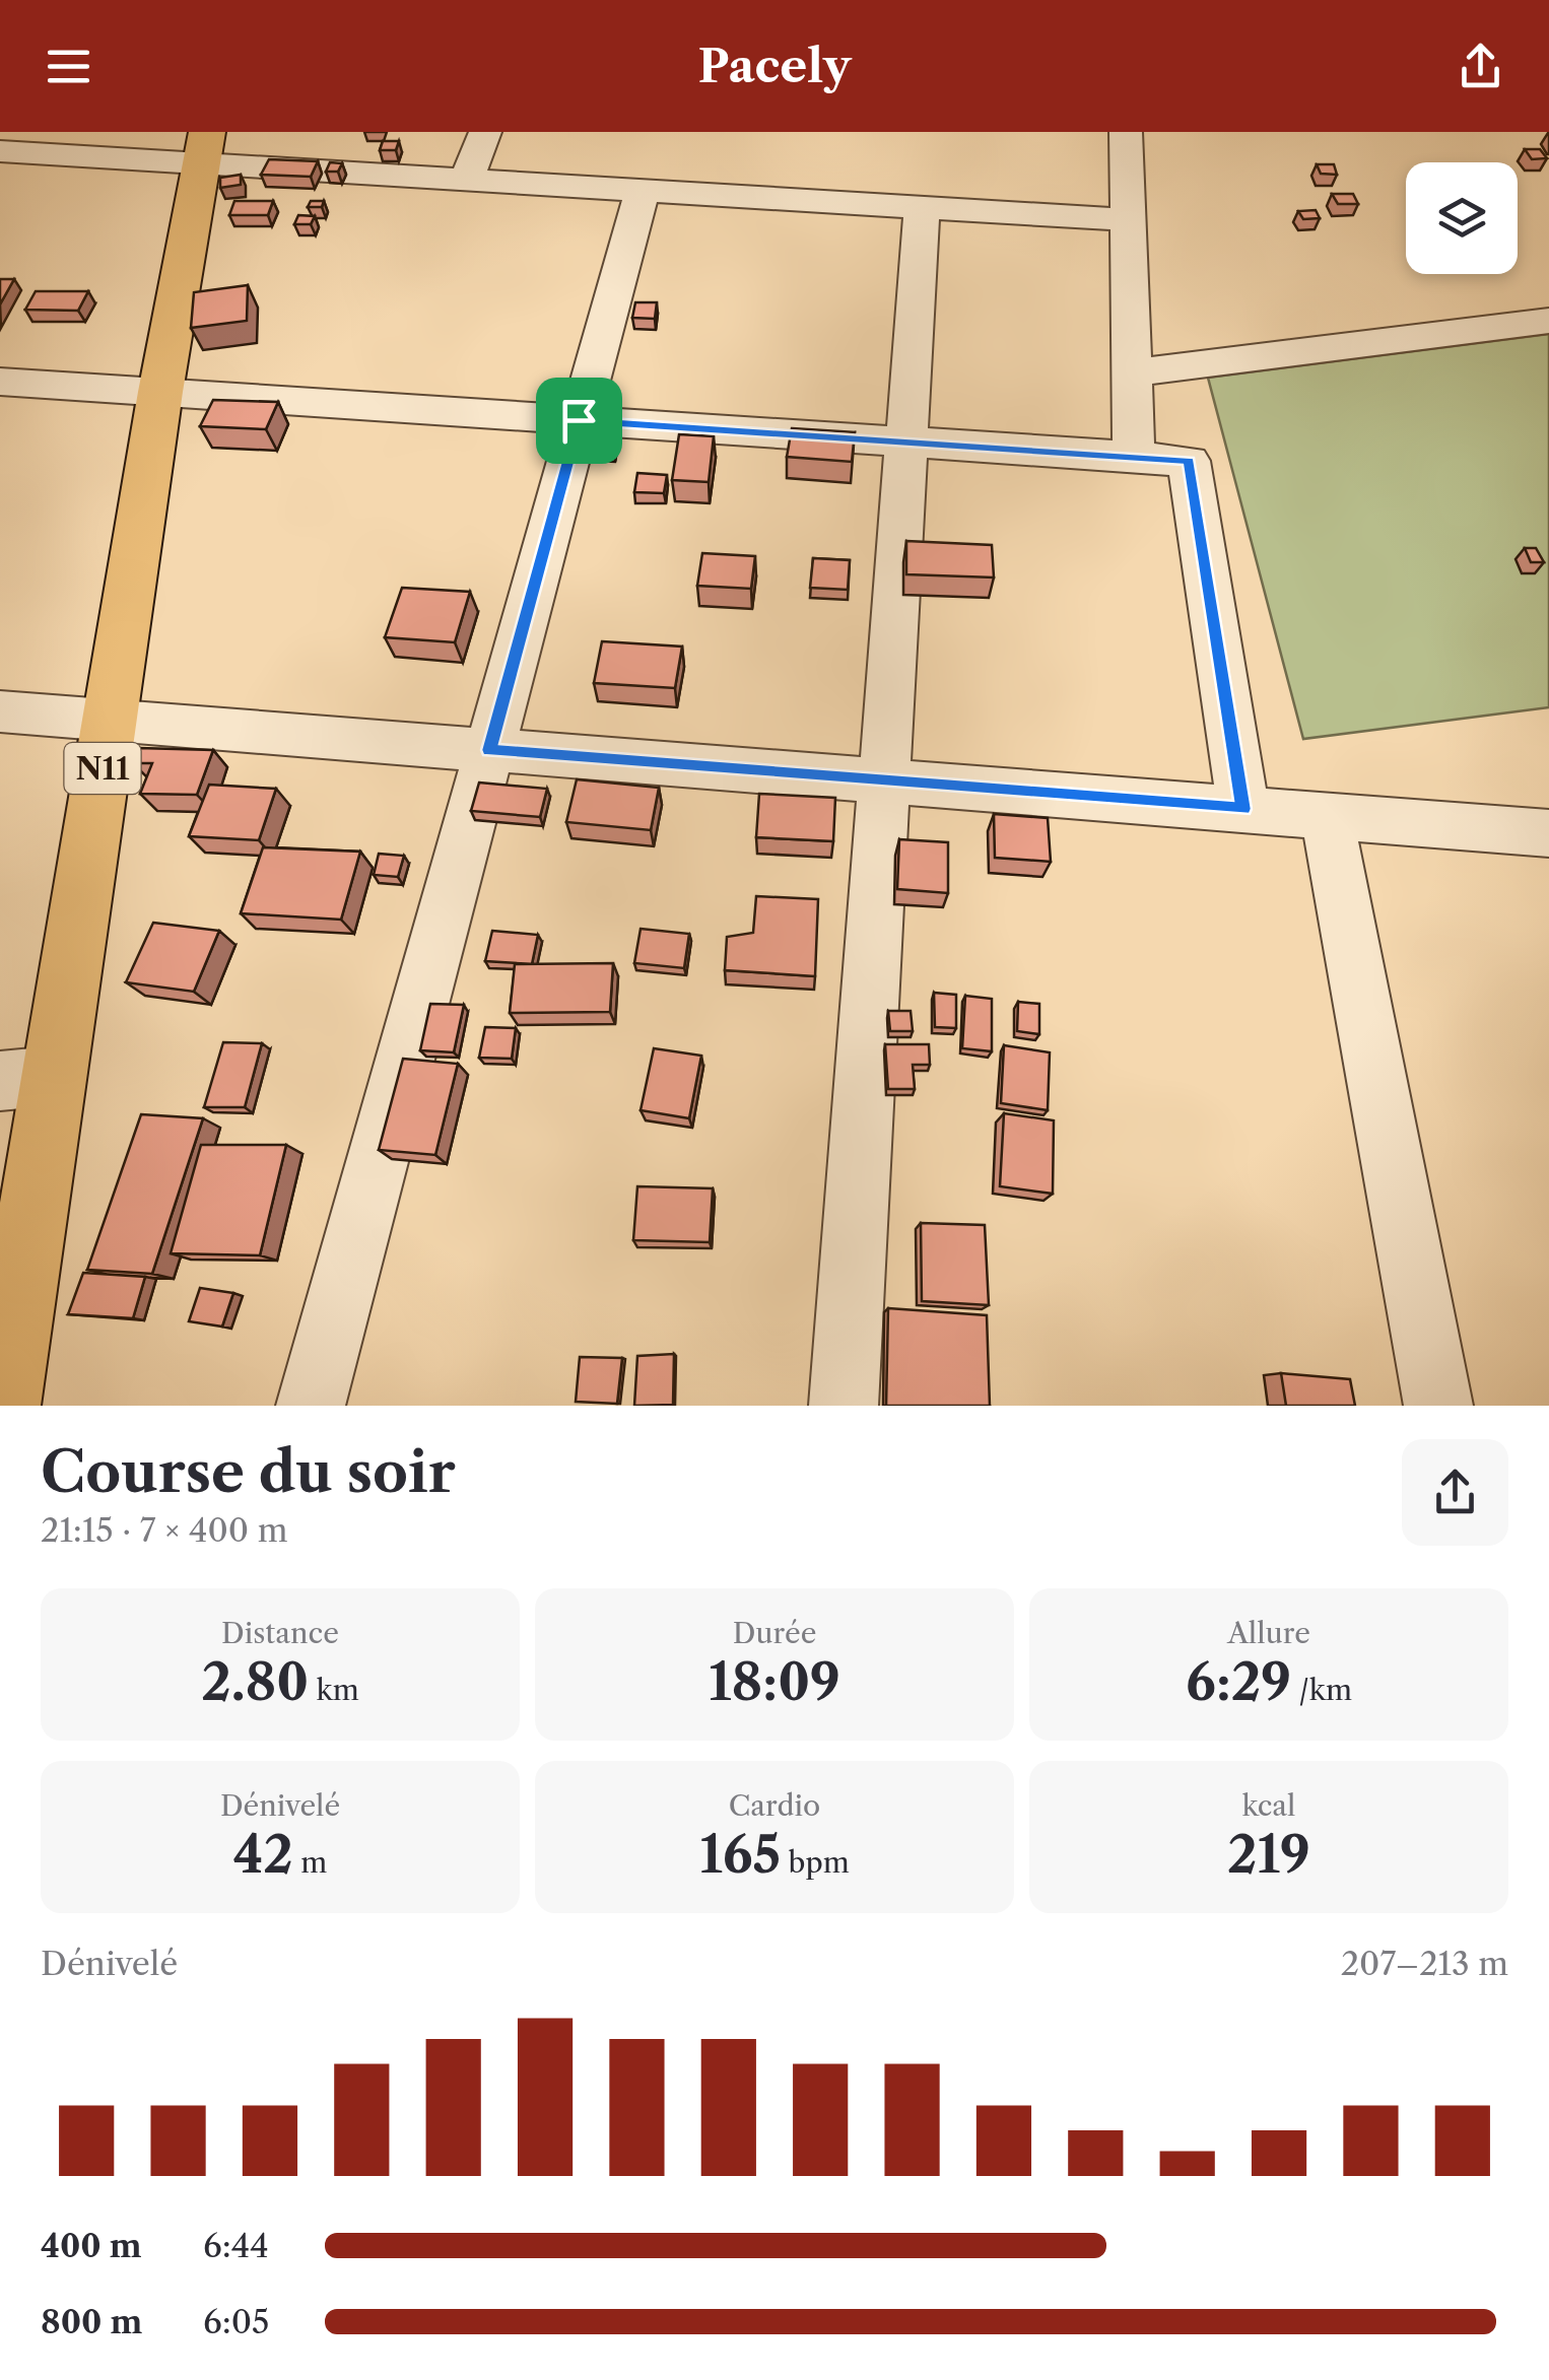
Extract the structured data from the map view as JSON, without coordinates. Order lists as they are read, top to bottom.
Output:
{
  "streets": {
    "main road": ["N11"]
  },
  "page": {
    "header": "Pacely",
    "heading": ["Course du soir", "21:15 · 7 × 400 m"],
    "stats": [
      ["Distance", "2.80 km"],
      ["Durée", "18:09"],
      ["Allure", "6:29 /km"],
      ["Dénivelé", "42 m"],
      ["Cardio", "165 bpm"],
      ["kcal", "219"]
    ],
    "chart": ["Dénivelé", "207–213 m"],
    "list": [
      {
        "name": "400 m",
        "note": "6:44"
      },
      {
        "name": "800 m",
        "note": "6:05"
      }
    ]
  }
}
